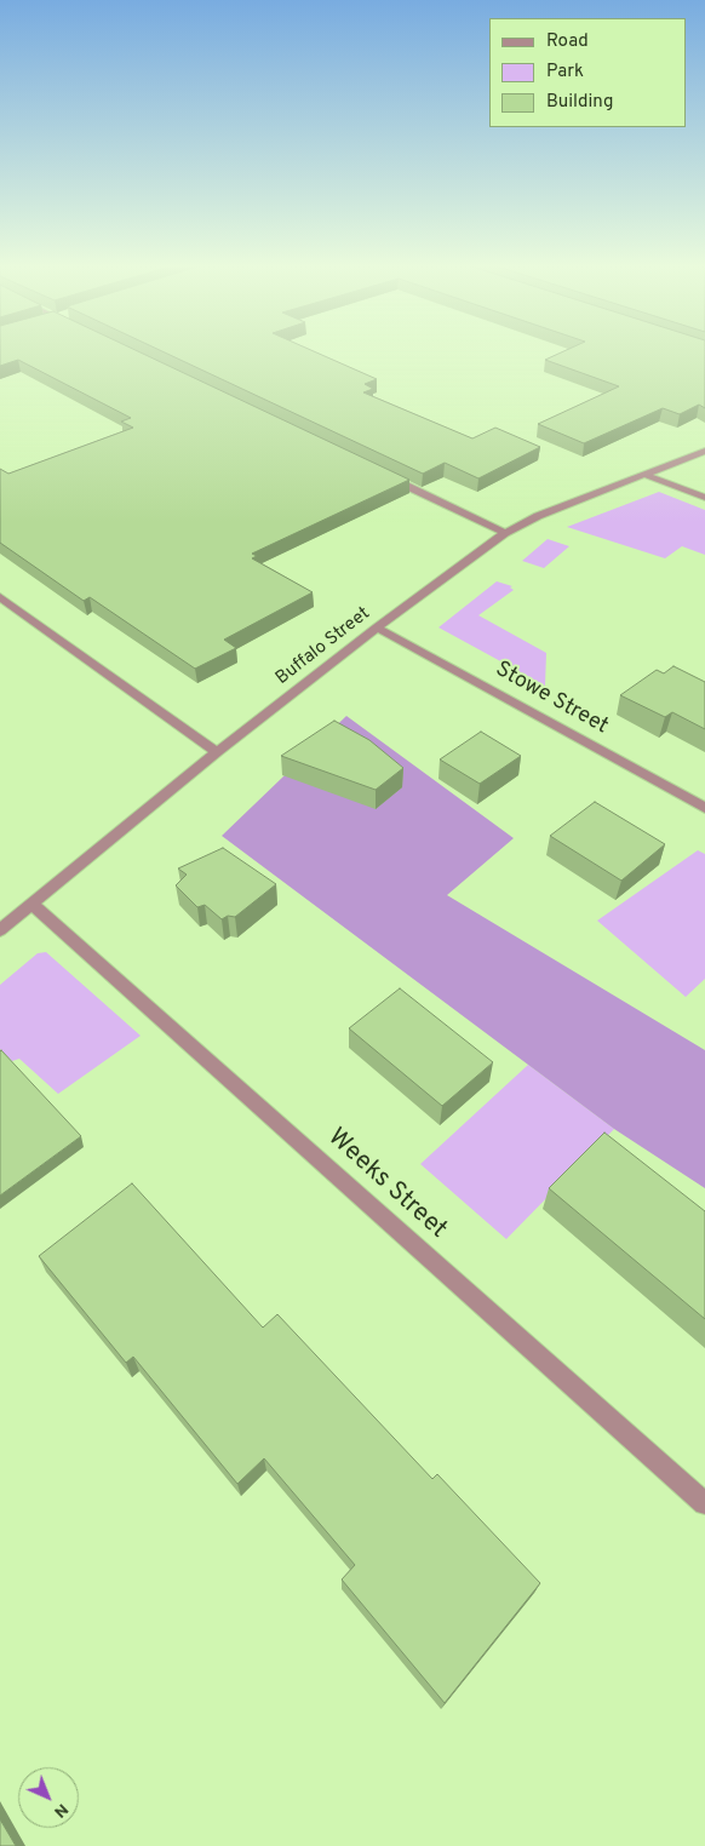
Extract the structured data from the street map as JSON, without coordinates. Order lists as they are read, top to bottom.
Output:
{
  "streets": {
    "street": ["Buffalo Street", "Stowe Street", "Weeks Street"]
  },
  "crossings": [
    ["Buffalo Street", "Stowe Street"],
    ["Buffalo Street", "Weeks Street"]
  ],
  "legend": ["Road", "Park", "Building"],
  "north": "bottom right"
}
